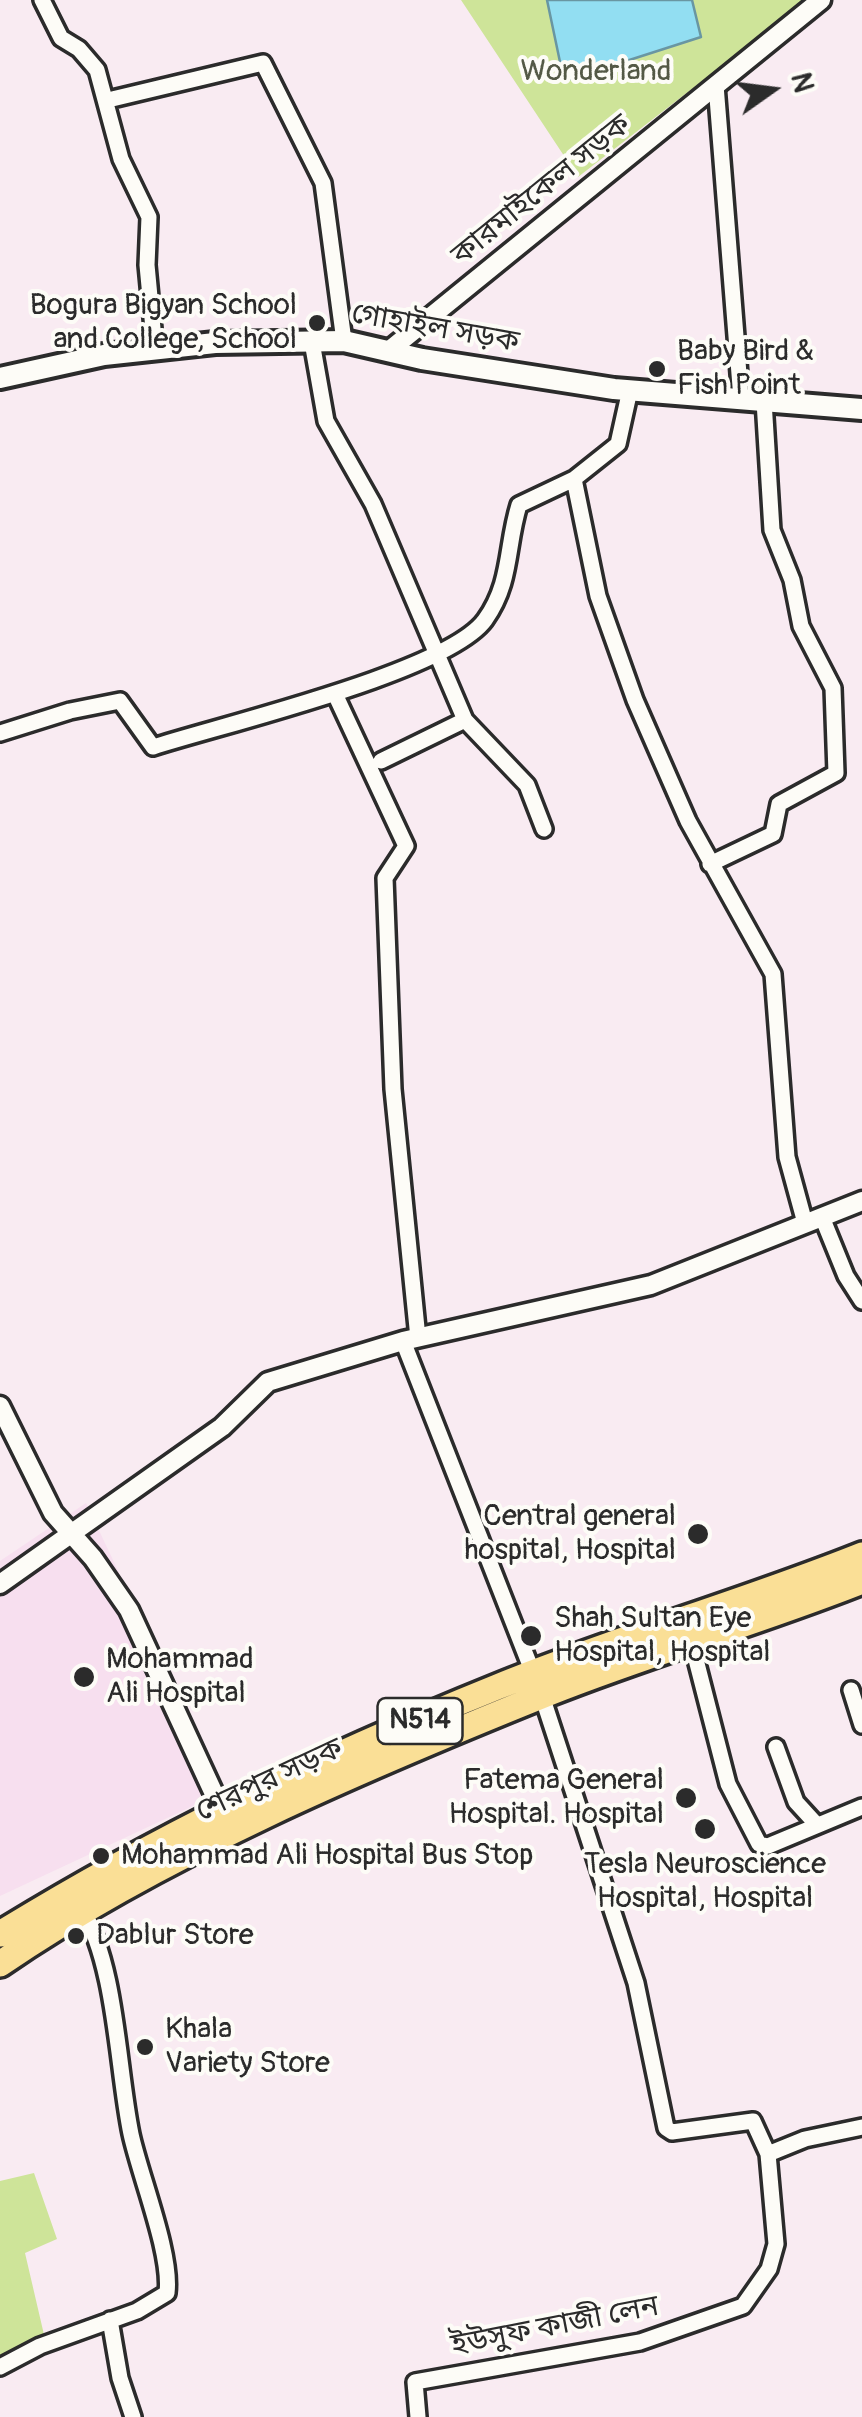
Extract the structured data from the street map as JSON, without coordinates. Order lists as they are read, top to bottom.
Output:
{
  "streets": {
    "highway": ["N514", "শেরপুর সড়ক"],
    "main road": ["গোহাইল সড়ক"],
    "street": ["কারমাইকেল সড়ক", "ইউসুফ কাজী লেন"]
  },
  "crossings": [
    ["কারমাইকেল সড়ক", "গোহাইল সড়ক"]
  ],
  "parks": ["Wonderland"],
  "places": [
    "Bogura Bigyan School and College, School",
    "Baby Bird & Fish Point",
    "Central general hospital, Hospital",
    "Shah Sultan Eye Hospital, Hospital",
    "Mohammad Ali Hospital",
    "Fatema General Hospital. Hospital",
    "Tesla Neuroscience Hospital, Hospital",
    "Mohammad Ali Hospital Bus Stop",
    "Dablur Store",
    "Khala Variety Store"
  ],
  "north": "right"
}
